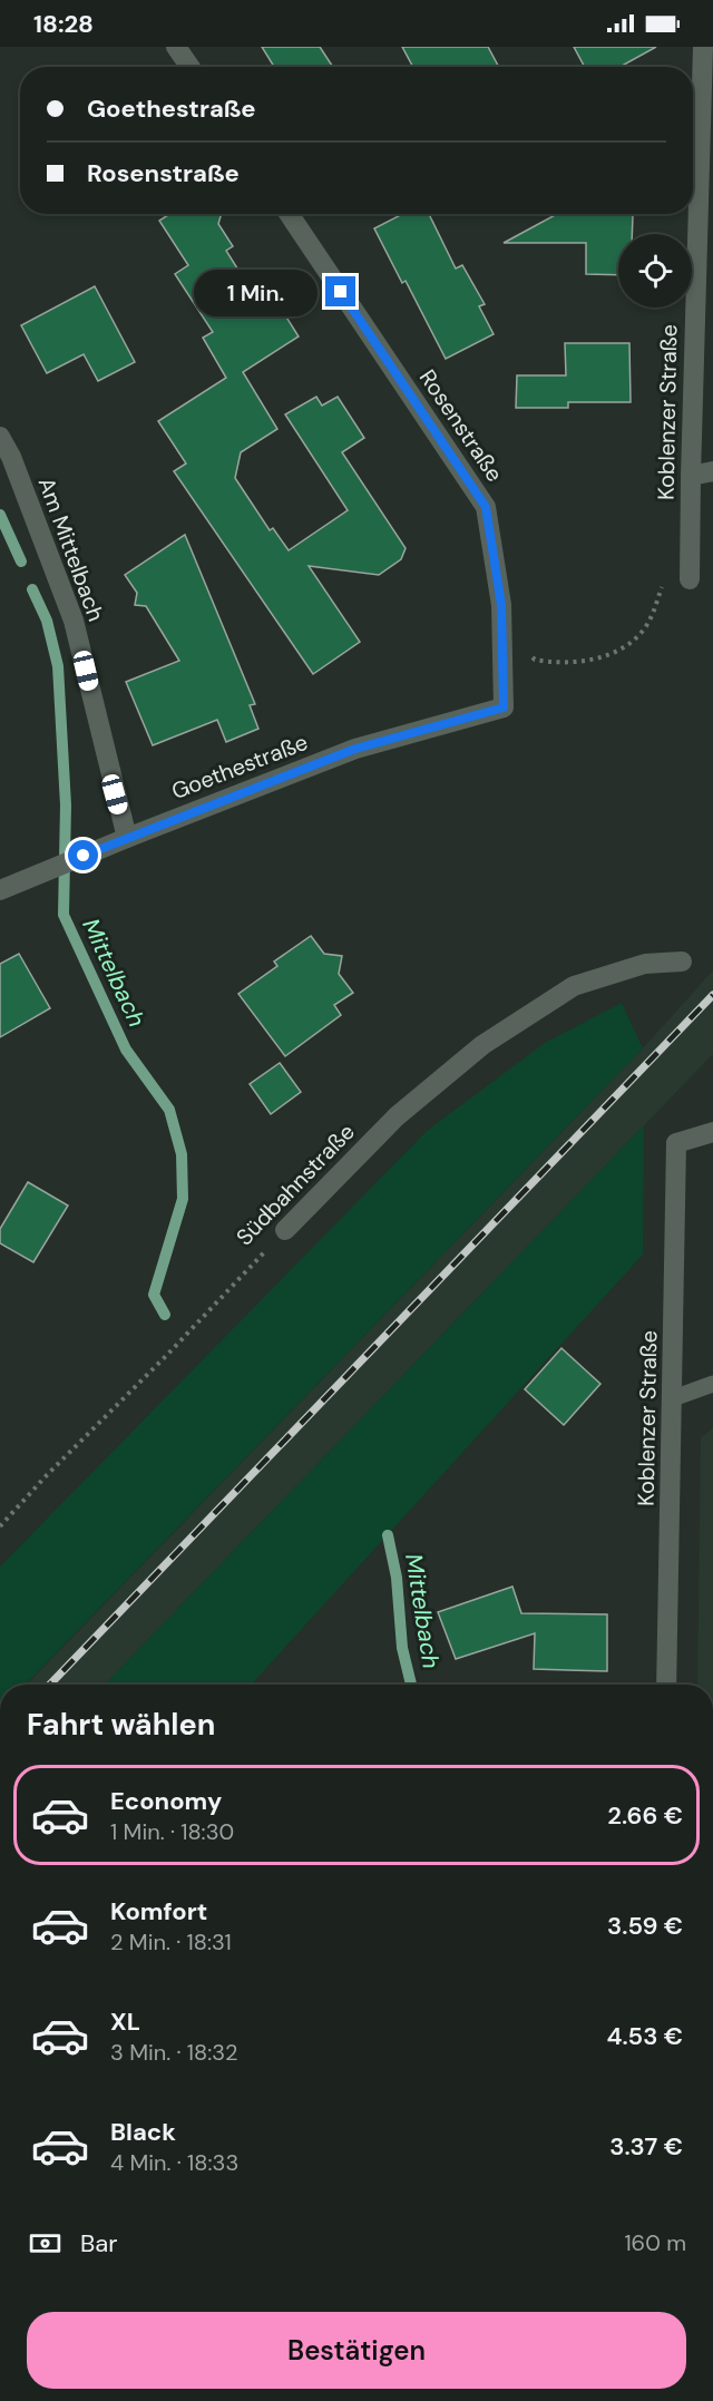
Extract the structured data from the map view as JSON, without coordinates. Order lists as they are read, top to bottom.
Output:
{
  "streets": {
    "street": [
      "Koblenzer Straße",
      "Rosenstraße",
      "Am Mittelbach",
      "Goethestraße",
      "Südbahnstraße"
    ]
  },
  "crossings": [
    ["Rosenstraße", "Goethestraße"],
    ["Am Mittelbach", "Goethestraße"]
  ],
  "water": ["Mittelbach"],
  "page": {
    "status": "18:28",
    "banner": ["Goethestraße", "Rosenstraße"],
    "bubble": "1 Min.",
    "heading": "Fahrt wählen",
    "list": [
      {
        "name": "Economy",
        "note": "1 Min. · 18:30",
        "value": "2.66 €"
      },
      {
        "name": "Komfort",
        "note": "2 Min. · 18:31",
        "value": "3.59 €"
      },
      {
        "name": "XL",
        "note": "3 Min. · 18:32",
        "value": "4.53 €"
      },
      {
        "name": "Black",
        "note": "4 Min. · 18:33",
        "value": "3.37 €"
      }
    ],
    "pay": ["Bar", "160 m"],
    "buttons": "Bestätigen"
  }
}
